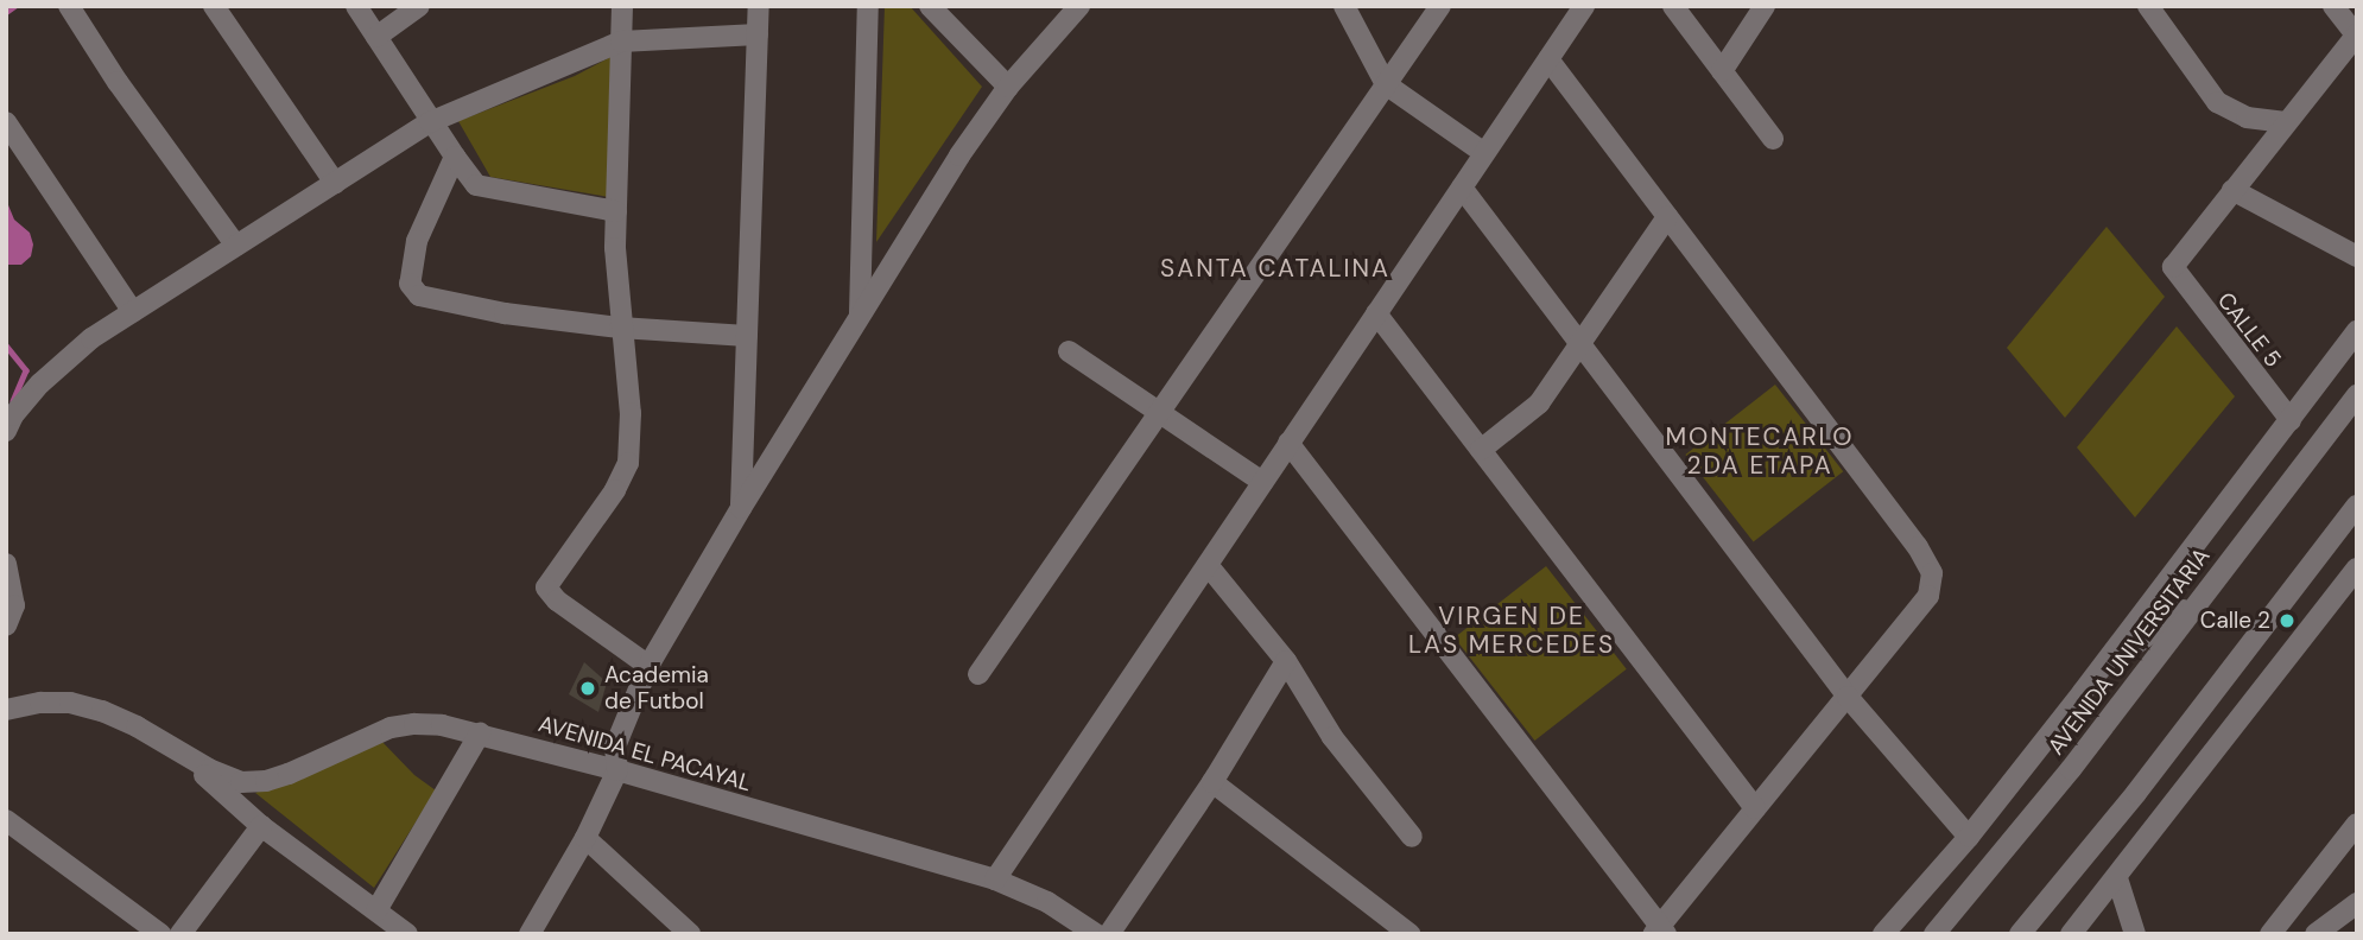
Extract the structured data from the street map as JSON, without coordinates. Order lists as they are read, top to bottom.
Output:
{
  "streets": {
    "street": ["CALLE 5", "AVENIDA UNIVERSITARIA", "AVENIDA EL PACAYAL"]
  },
  "districts": ["SANTA CATALINA", "MONTECARLO 2DA ETAPA", "VIRGEN DE LAS MERCEDES"],
  "places": ["Calle 2", "Academia de Futbol"]
}
